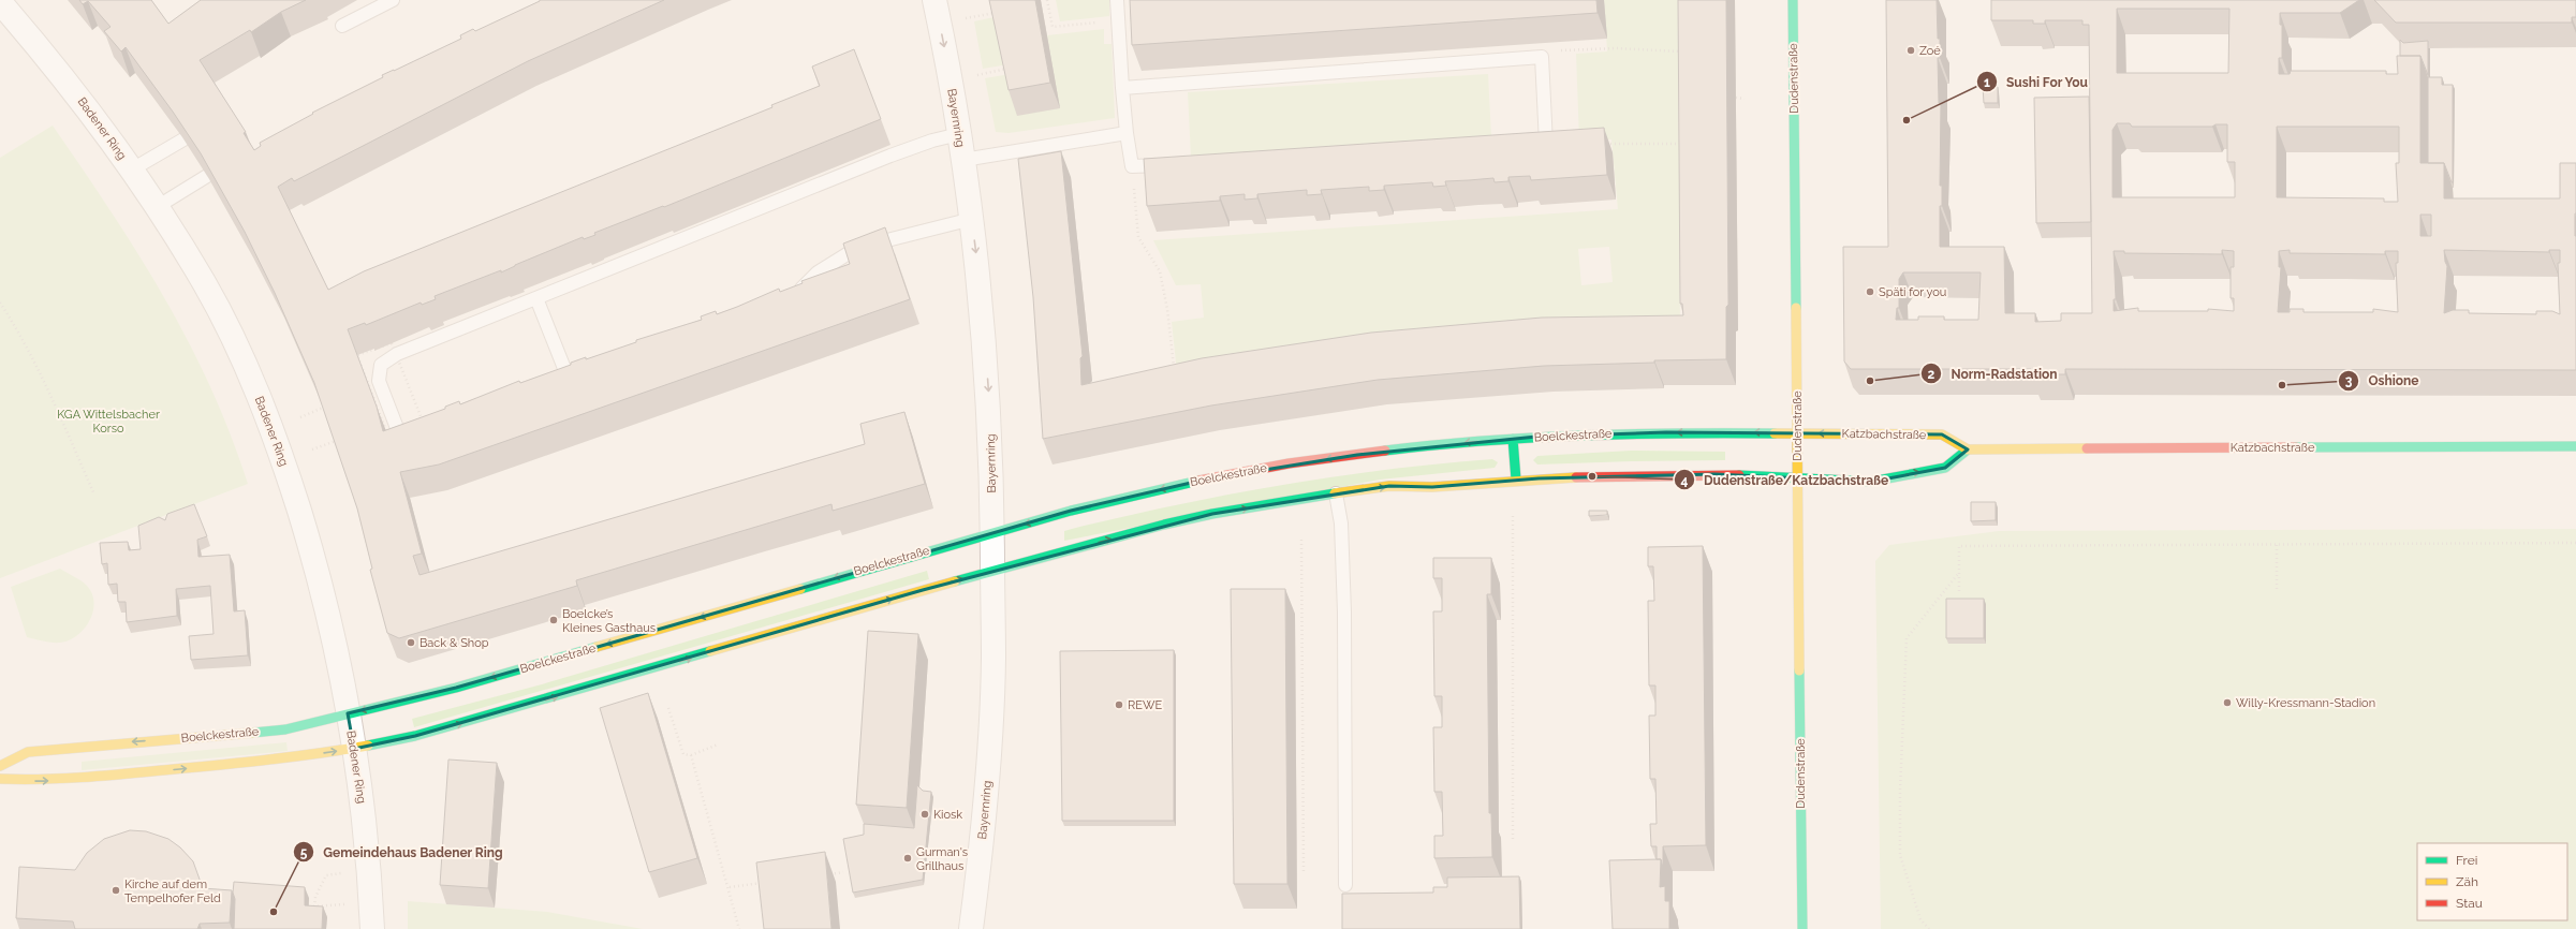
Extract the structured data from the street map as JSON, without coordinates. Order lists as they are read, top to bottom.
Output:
{
  "streets": {
    "main road": ["Dudenstraße", "Katzbachstraße", "Boelckestraße"],
    "street": ["Bayernring", "Badener Ring"]
  },
  "crossings": [
    ["Dudenstraße", "Katzbachstraße"],
    ["Dudenstraße", "Boelckestraße"],
    ["Bayernring", "Boelckestraße"],
    ["Badener Ring", "Boelckestraße"],
    ["Katzbachstraße", "Boelckestraße"]
  ],
  "one_way": ["Bayernring"],
  "parks": ["KGA Wittelsbacher Korso"],
  "places": [
    "Zoé",
    "Sushi For You",
    "Späti for you",
    "Norm-Radstation",
    "Oshione",
    "Dudenstraße/Katzbachstraße",
    "Boelcke’s Kleines Gasthaus",
    "Back & Shop",
    "Willy-Kressmann-Stadion",
    "REWE",
    "Kiosk",
    "Gurman's Grillhaus",
    "Kirche auf dem Tempelhofer Feld",
    "Gemeindehaus Badener Ring"
  ],
  "legend": ["Frei", "Zäh", "Stau"]
}
